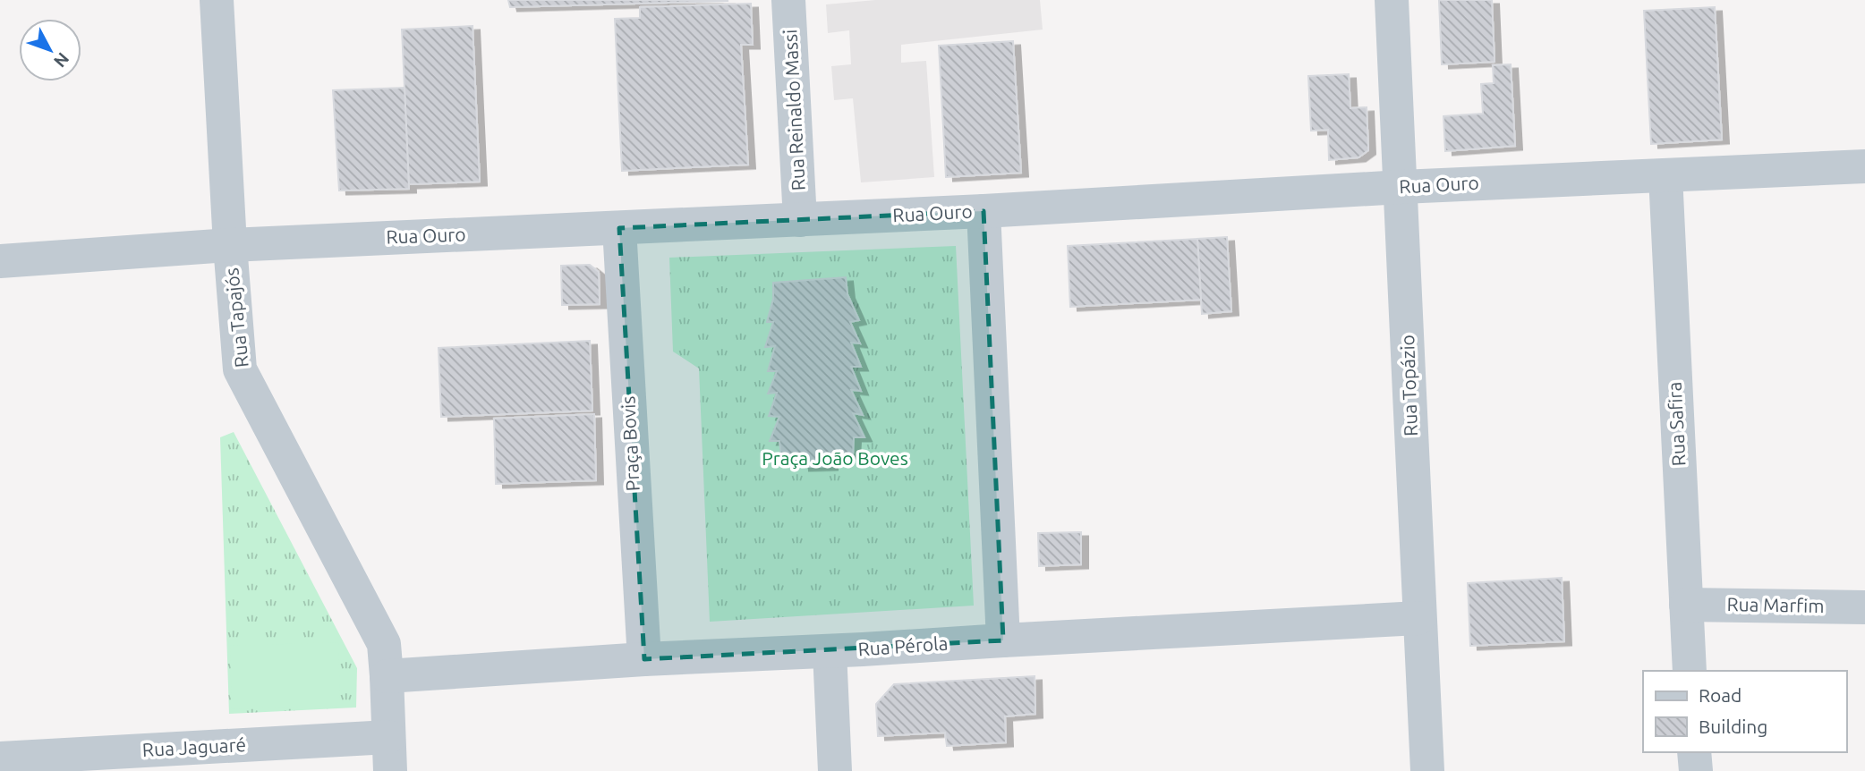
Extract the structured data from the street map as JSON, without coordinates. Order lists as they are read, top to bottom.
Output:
{
  "streets": {
    "street": [
      "Rua Reinaldo Massi",
      "Rua Ouro",
      "Rua Tapajós",
      "Rua Topázio",
      "Rua Safira",
      "Praça Bovis",
      "Rua Marfim",
      "Rua Pérola",
      "Rua Jaguaré"
    ]
  },
  "crossings": [
    ["Rua Reinaldo Massi", "Rua Ouro"],
    ["Rua Ouro", "Rua Tapajós"],
    ["Rua Ouro", "Rua Topázio"],
    ["Rua Ouro", "Rua Safira"],
    ["Rua Ouro", "Praça Bovis"],
    ["Rua Tapajós", "Rua Pérola"],
    ["Rua Tapajós", "Rua Jaguaré"],
    ["Rua Topázio", "Rua Pérola"],
    ["Rua Safira", "Rua Marfim"],
    ["Praça Bovis", "Rua Pérola"]
  ],
  "parks": ["Praça João Boves"],
  "legend": ["Road", "Building"],
  "north": "bottom right"
}
